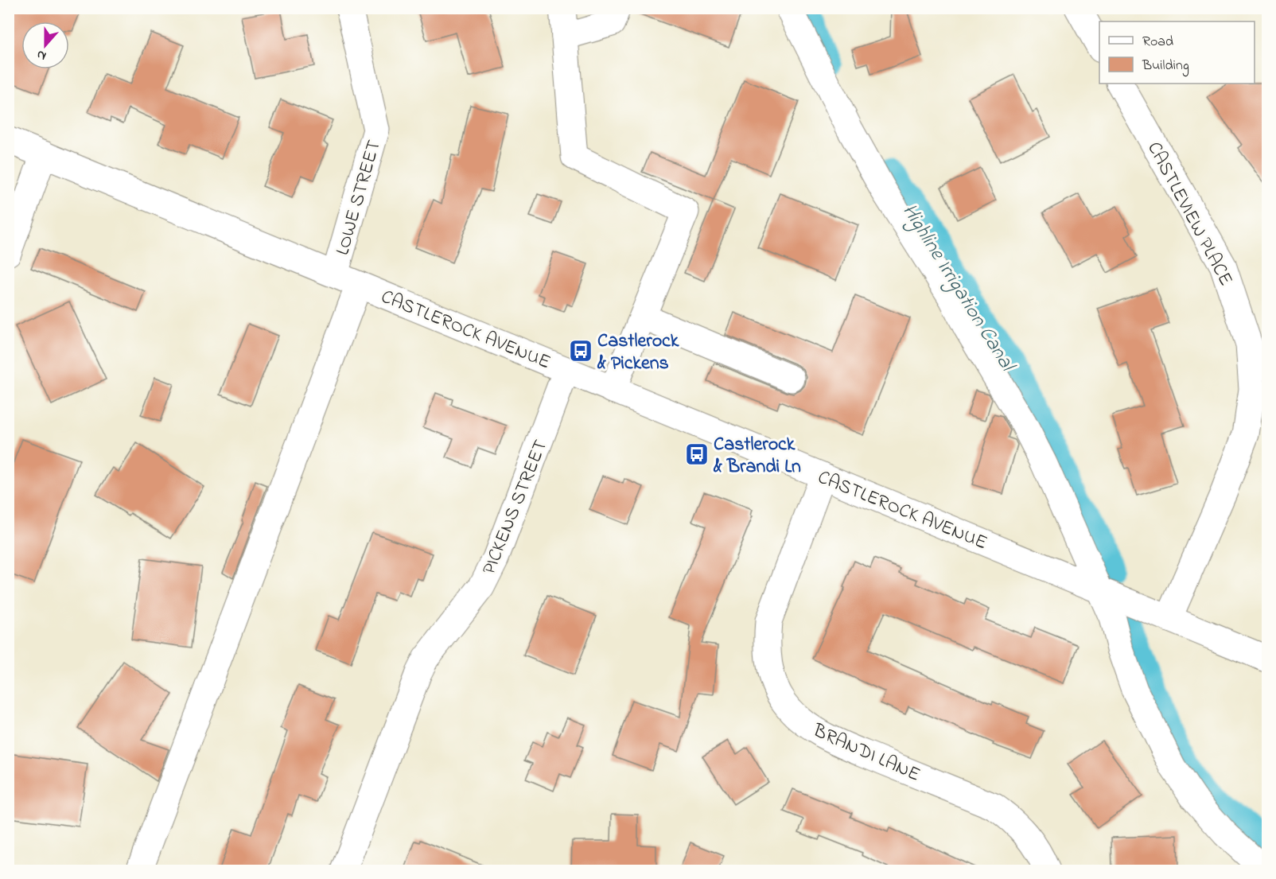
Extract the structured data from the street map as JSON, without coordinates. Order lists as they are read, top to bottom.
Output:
{
  "streets": {
    "street": [
      "LOWE STREET",
      "CASTLEVIEW PLACE",
      "CASTLEROCK AVENUE",
      "PICKENS STREET",
      "BRANDI LANE"
    ]
  },
  "crossings": [
    ["LOWE STREET", "CASTLEROCK AVENUE"],
    ["CASTLEVIEW PLACE", "CASTLEROCK AVENUE"],
    ["CASTLEROCK AVENUE", "PICKENS STREET"],
    ["CASTLEROCK AVENUE", "BRANDI LANE"]
  ],
  "water": ["Highline Irrigation Canal"],
  "places": {
    "bus stop": ["Castlerock & Pickens", "Castlerock & Brandi Ln"]
  },
  "legend": ["Road", "Building"],
  "north": "bottom"
}
